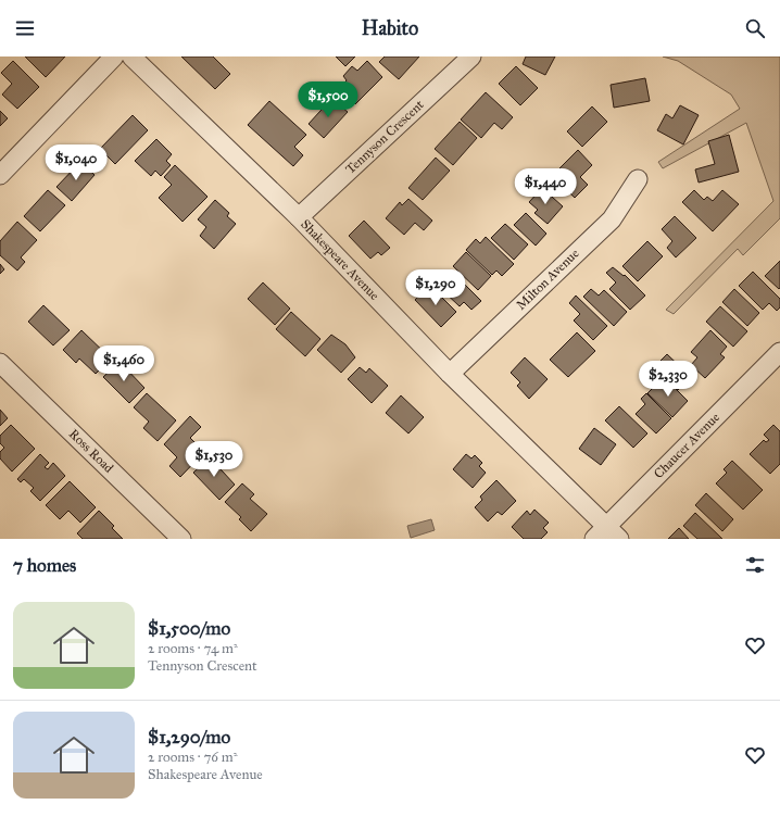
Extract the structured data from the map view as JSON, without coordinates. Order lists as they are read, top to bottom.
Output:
{
  "streets": {
    "street": [
      "Tennyson Crescent",
      "Shakespeare Avenue",
      "Milton Avenue",
      "Chaucer Avenue",
      "Ross Road"
    ]
  },
  "crossings": [
    ["Tennyson Crescent", "Shakespeare Avenue"],
    ["Shakespeare Avenue", "Milton Avenue"],
    ["Shakespeare Avenue", "Chaucer Avenue"]
  ],
  "page": {
    "header": "Habito",
    "price": [
      "$1,500",
      "$1,040",
      "$1,440",
      "$1,290",
      "$1,460",
      "$2,330",
      "$1,530"
    ],
    "heading": "7 homes",
    "list": [
      {
        "name": "$1,500/mo",
        "note": "2 rooms · 74 m² · Tennyson Crescent"
      },
      {
        "name": "$1,290/mo",
        "note": "2 rooms · 76 m² · Shakespeare Avenue"
      }
    ]
  }
}
